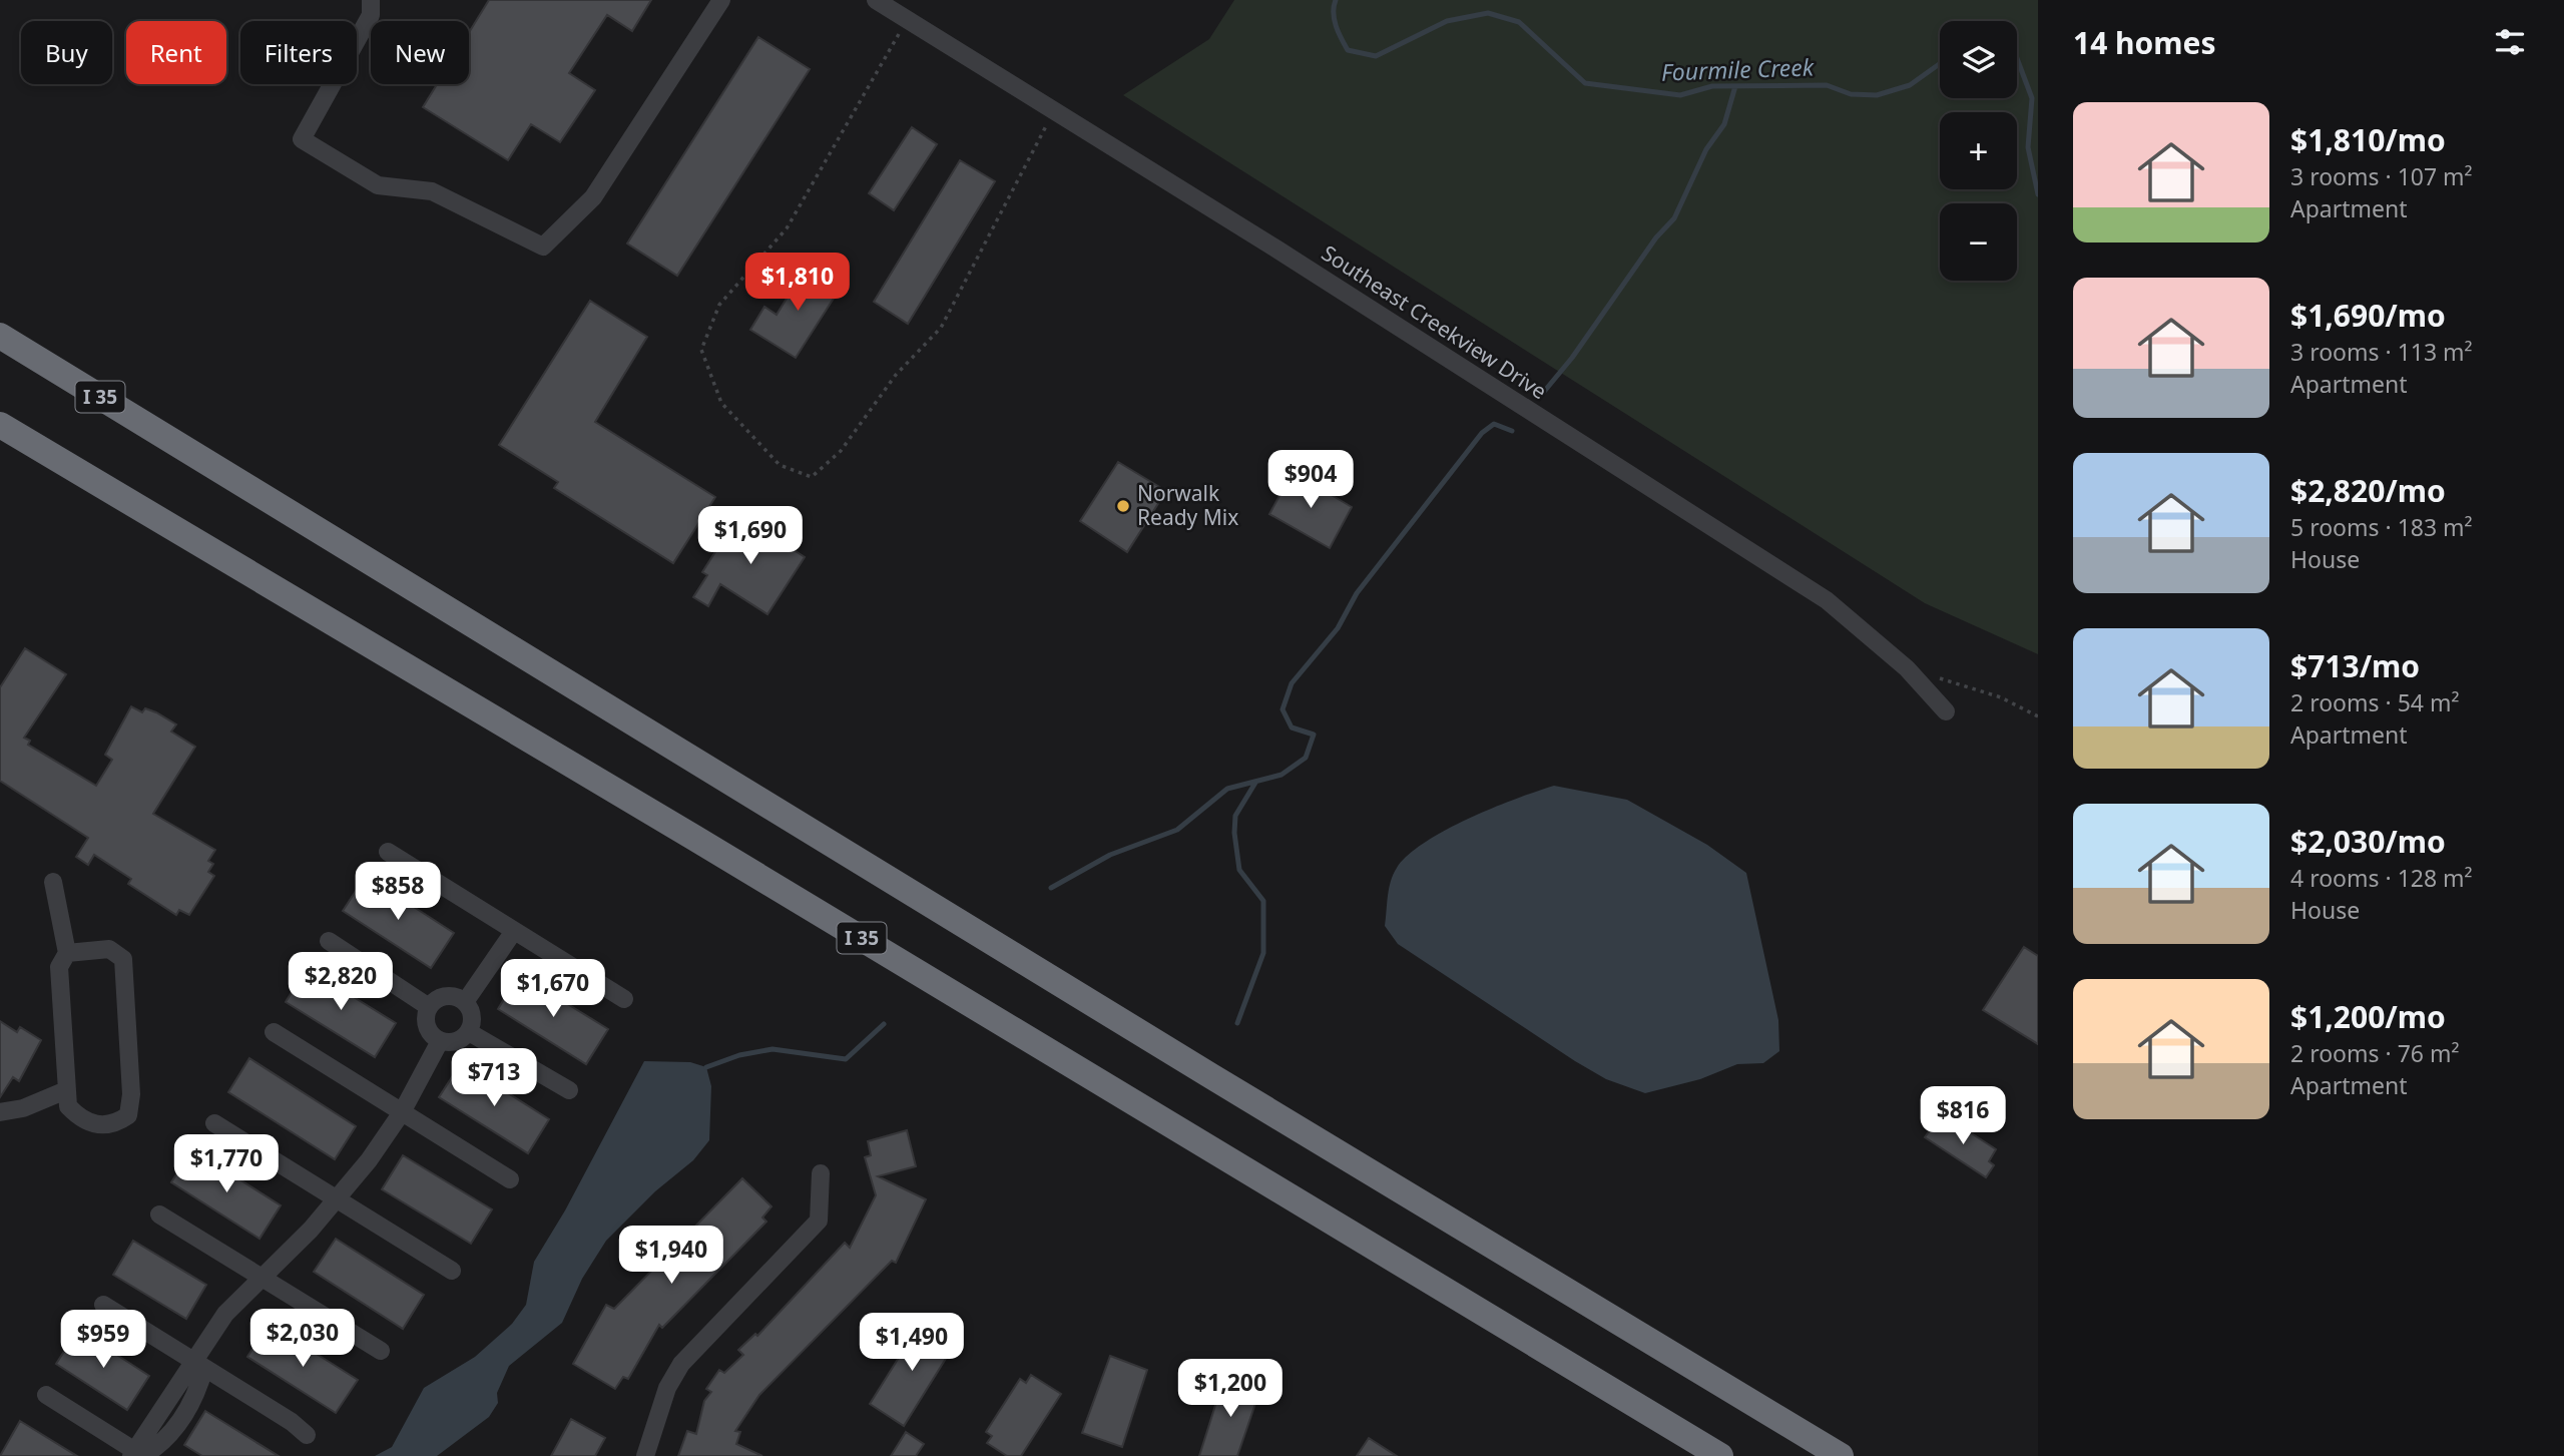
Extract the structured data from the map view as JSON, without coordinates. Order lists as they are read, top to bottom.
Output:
{
  "streets": {
    "highway": ["I 35"],
    "street": ["Southeast Creekview Drive"]
  },
  "water": ["Fourmile Creek"],
  "places": ["Norwalk Ready Mix"],
  "page": {
    "heading": "14 homes",
    "map_buttons": ["+", "−"],
    "chip": [
      "Buy",
      "Rent",
      "Filters",
      "New"
    ],
    "list": [
      {
        "name": "$1,810/mo",
        "note": "3 rooms · 107 m² · Apartment"
      },
      {
        "name": "$1,690/mo",
        "note": "3 rooms · 113 m² · Apartment"
      },
      {
        "name": "$2,820/mo",
        "note": "5 rooms · 183 m² · House"
      },
      {
        "name": "$713/mo",
        "note": "2 rooms · 54 m² · Apartment"
      },
      {
        "name": "$2,030/mo",
        "note": "4 rooms · 128 m² · House"
      },
      {
        "name": "$1,200/mo",
        "note": "2 rooms · 76 m² · Apartment"
      }
    ],
    "price": [
      "$1,810",
      "$904",
      "$1,690",
      "$858",
      "$2,820",
      "$1,670",
      "$713",
      "$816",
      "$1,770",
      "$1,940",
      "$2,030",
      "$959",
      "$1,490",
      "$1,200"
    ]
  }
}
